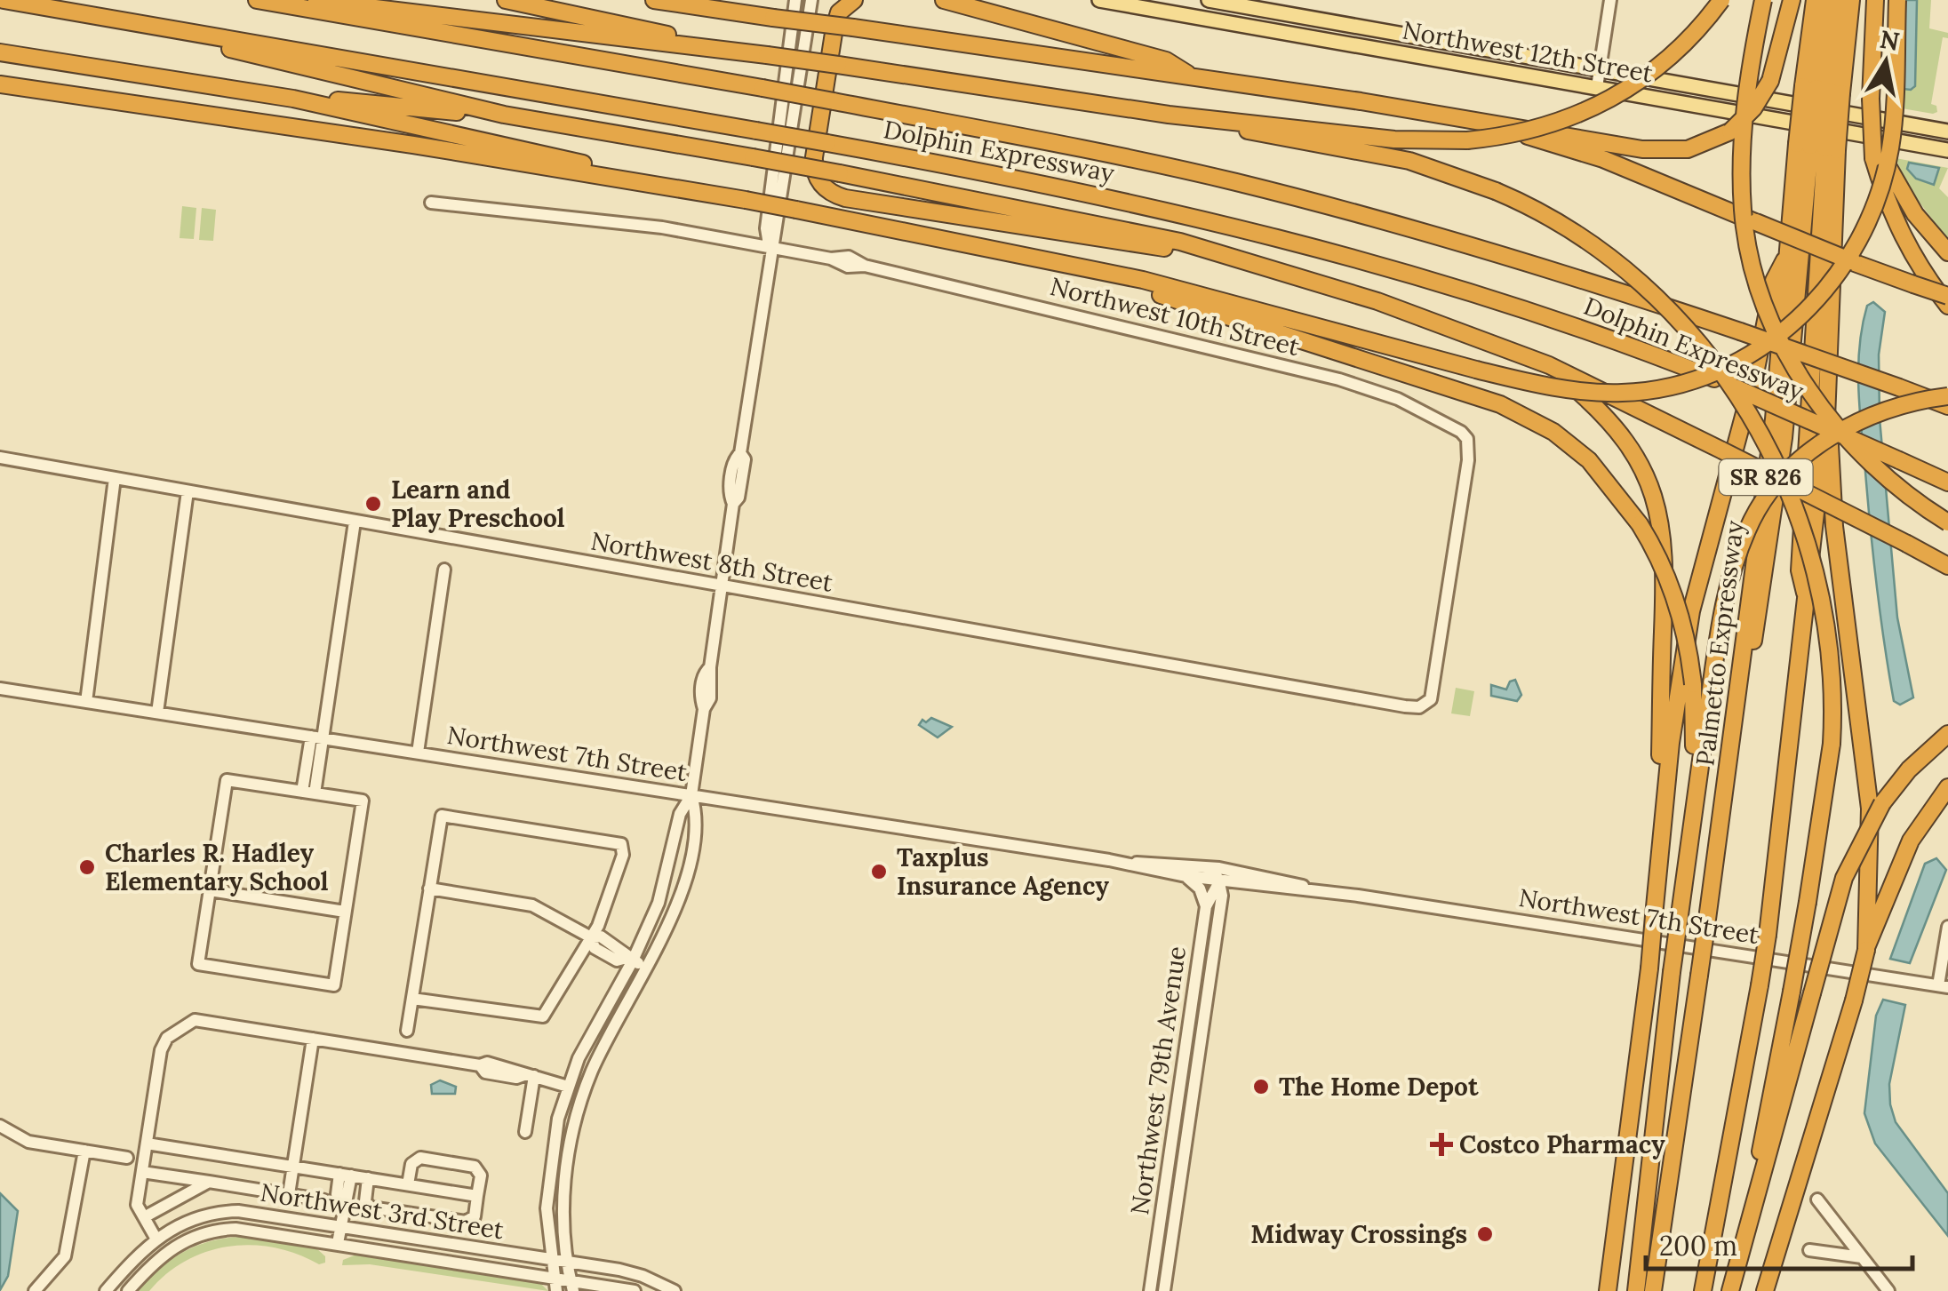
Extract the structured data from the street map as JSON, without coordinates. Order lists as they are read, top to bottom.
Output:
{
  "streets": {
    "highway": ["Dolphin Expressway", "SR 826", "Palmetto Expressway"],
    "main road": ["Northwest 12th Street"],
    "street": [
      "Northwest 10th Street",
      "Northwest 8th Street",
      "Northwest 7th Street",
      "Northwest 79th Avenue",
      "Northwest 3rd Street"
    ]
  },
  "crossings": [
    ["Northwest 10th Street", "Northwest 8th Street"],
    ["Northwest 7th Street", "Northwest 79th Avenue"]
  ],
  "places": {
    "other": [
      "Learn and Play Preschool",
      "Charles R. Hadley Elementary School",
      "Taxplus Insurance Agency",
      "The Home Depot",
      "Midway Crossings"
    ],
    "health": ["Costco Pharmacy"]
  },
  "scale_bar": "200 m",
  "north": "top"
}
